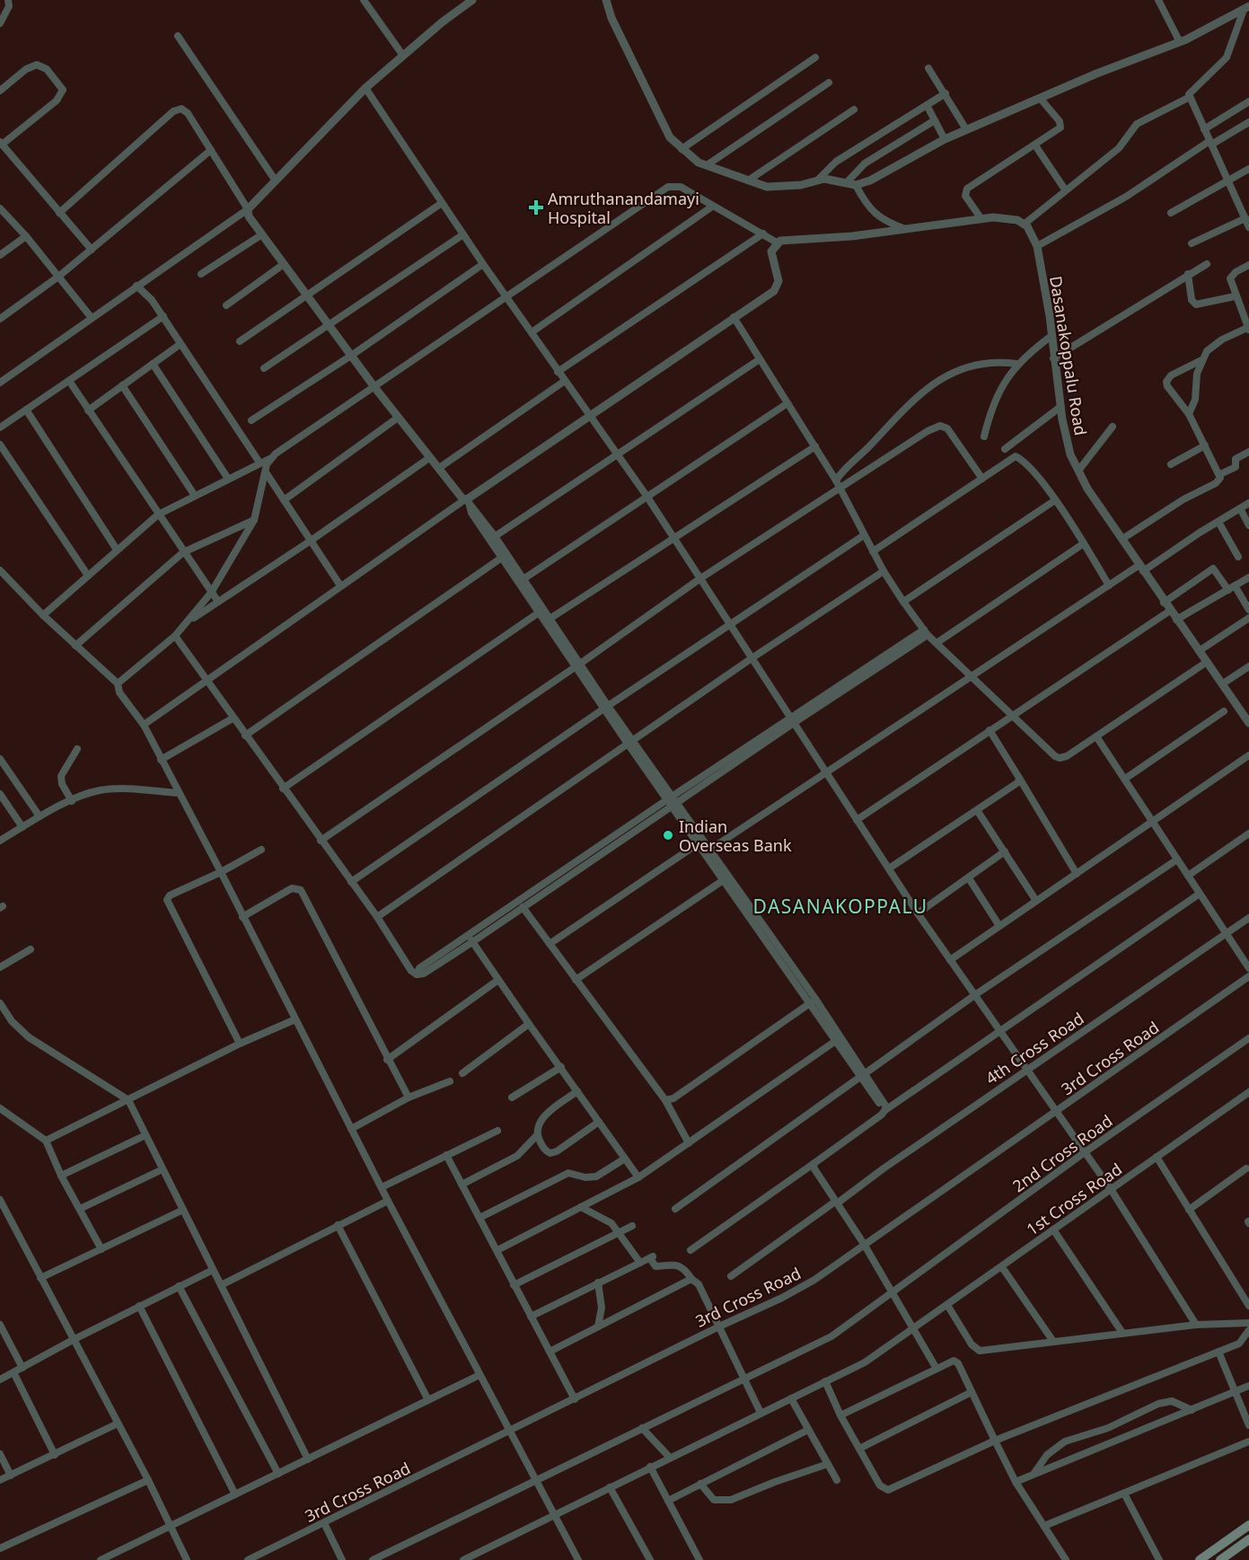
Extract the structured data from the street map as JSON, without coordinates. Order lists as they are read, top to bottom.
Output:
{
  "streets": {
    "street": [
      "Dasanakoppalu Road",
      "4th Cross Road",
      "3rd Cross Road",
      "2nd Cross Road",
      "1st Cross Road"
    ]
  },
  "districts": ["DASANAKOPPALU"],
  "places": {
    "health": ["Amruthanandamayi Hospital"],
    "other": ["Indian Overseas Bank"]
  }
}
